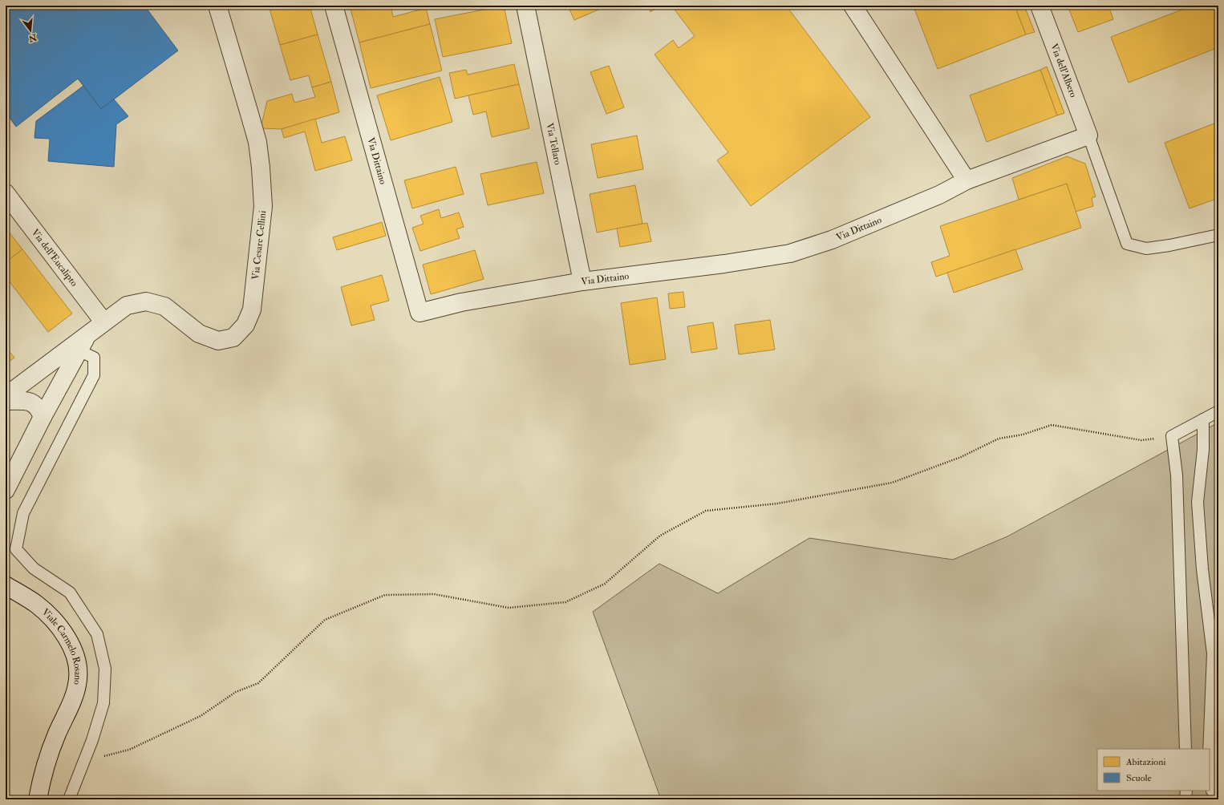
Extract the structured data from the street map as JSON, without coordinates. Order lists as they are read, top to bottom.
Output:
{
  "streets": {
    "street": [
      "Via dell'Albero",
      "Via Tellaro",
      "Via Dittaino",
      "Via Cesare Cellini",
      "Via dell'Eucalipto",
      "Viale Carmelo Rosano"
    ]
  },
  "crossings": [
    ["Via dell'Albero", "Via Dittaino"],
    ["Via Tellaro", "Via Dittaino"],
    ["Via Cesare Cellini", "Via dell'Eucalipto"]
  ],
  "legend": ["Abitazioni", "Scuole"],
  "north": "bottom"
}
